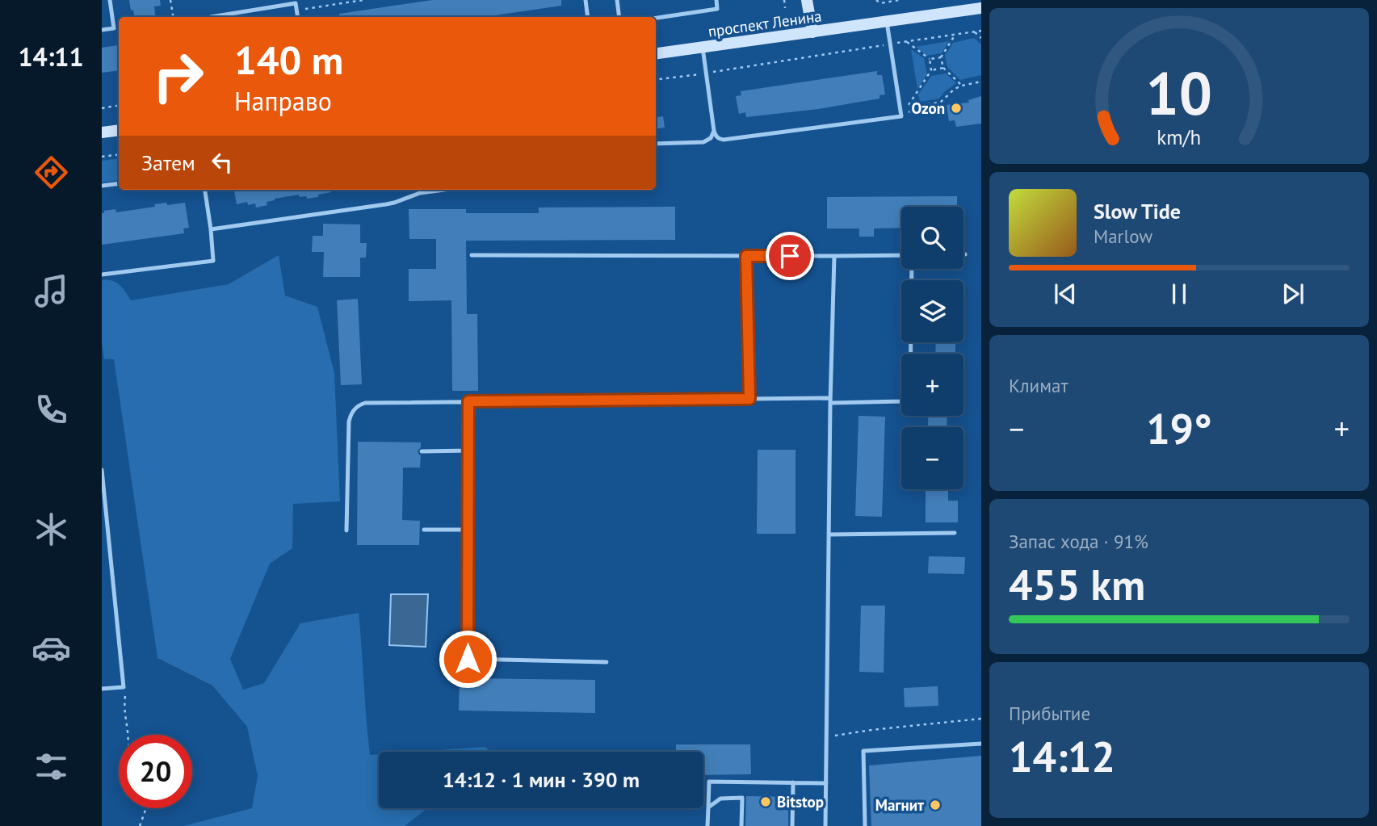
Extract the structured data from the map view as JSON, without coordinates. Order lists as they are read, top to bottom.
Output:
{
  "streets": {
    "main road": ["проспект Ленина"]
  },
  "places": ["Ozon", "Bitstop", "Магнит"],
  "page": {
    "tabs": "14:11",
    "turn": ["140 m", "Направо"],
    "then": "Затем",
    "song": ["Slow Tide", "Marlow"],
    "map_buttons": ["+", "−"],
    "tile": [
      "Климат",
      ["Запас хода · 91%", "455 km"],
      ["Прибытие", "14:12"]
    ],
    "heat": ["−", "19°", "+"],
    "limit": "20",
    "trip": "14:12 · 1 мин · 390 m",
    "gauge": ["10", "km/h"]
  }
}
